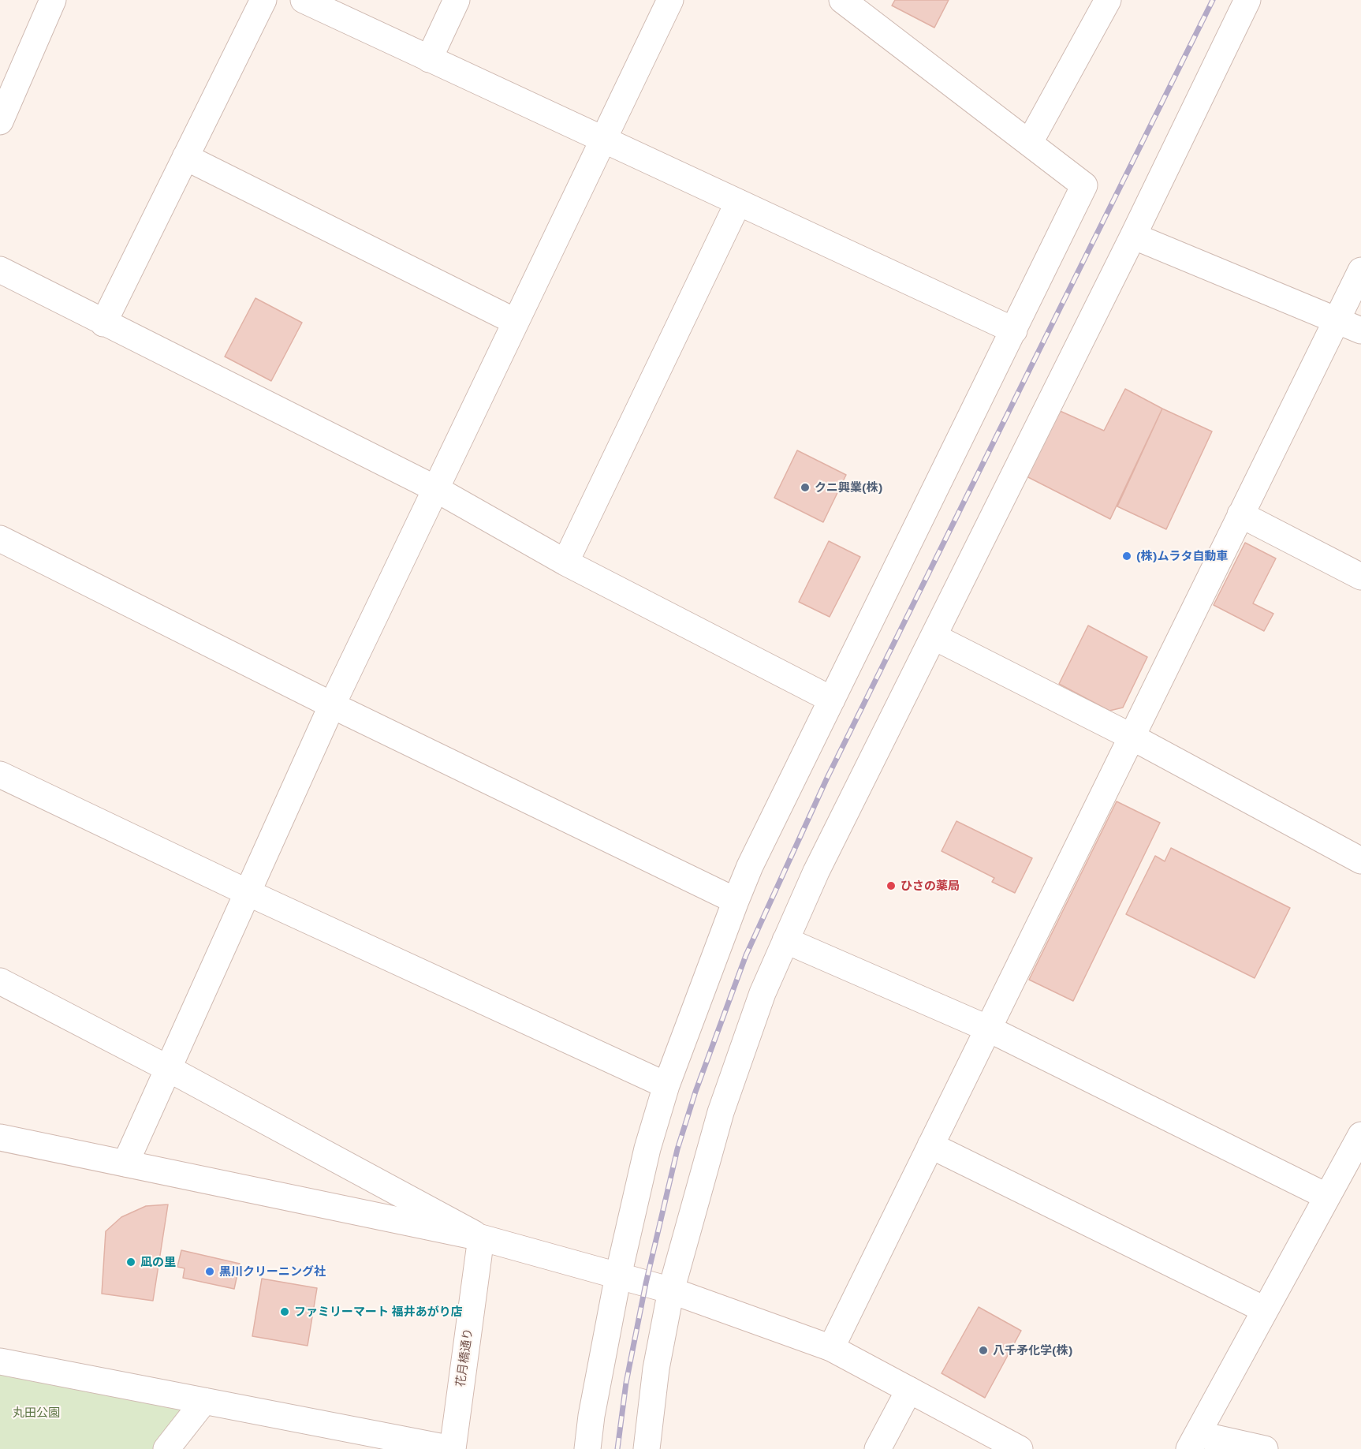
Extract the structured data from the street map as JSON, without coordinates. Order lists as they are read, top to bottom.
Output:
{
  "streets": {
    "street": ["花月橋通り"]
  },
  "parks": ["丸田公園"],
  "places": [
    "クニ興業(株)",
    "(株)ムラタ自動車",
    "ひさの薬局",
    "凪の里",
    "黒川クリーニング社",
    "ファミリーマート 福井あがり店",
    "八千矛化学(株)"
  ]
}
